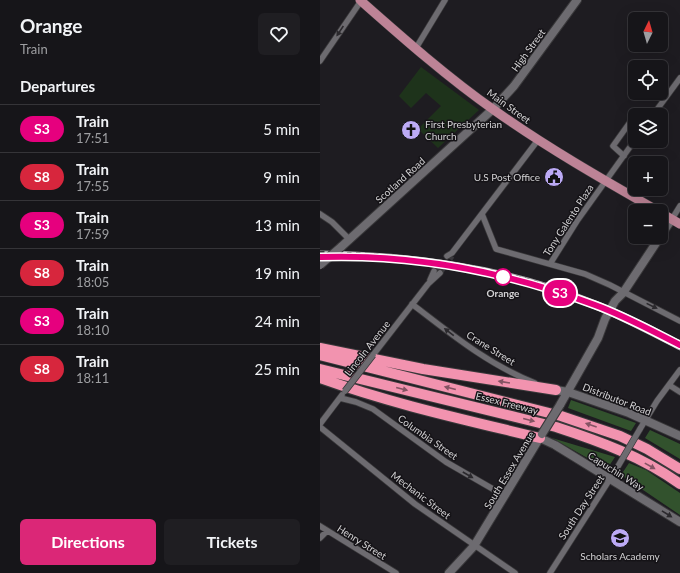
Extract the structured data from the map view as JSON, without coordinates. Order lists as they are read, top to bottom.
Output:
{
  "streets": {
    "highway": ["Essex Freeway"],
    "main road": [
      "High Street",
      "Main Street",
      "Scotland Road",
      "Crane Street",
      "Distributor Road",
      "South Essex Avenue",
      "Capuchin Way"
    ],
    "street": [
      "Tony Galento Plaza",
      "Lincoln Avenue",
      "Columbia Street",
      "Mechanic Street",
      "South Day Street",
      "Henry Street"
    ]
  },
  "crossings": [
    ["High Street", "Main Street"],
    ["High Street", "Scotland Road"],
    ["Main Street", "Scotland Road"],
    ["Main Street", "Tony Galento Plaza"],
    ["Tony Galento Plaza", "South Essex Avenue"],
    ["Lincoln Avenue", "Crane Street"],
    ["Lincoln Avenue", "Columbia Street"],
    ["Crane Street", "Distributor Road"],
    ["Crane Street", "South Essex Avenue"],
    ["Distributor Road", "South Essex Avenue"],
    ["Distributor Road", "South Day Street"],
    ["Columbia Street", "South Essex Avenue"],
    ["South Essex Avenue", "Capuchin Way"],
    ["South Essex Avenue", "Mechanic Street"],
    ["Capuchin Way", "South Day Street"]
  ],
  "one_way": ["Crane Street", "Columbia Street", "Capuchin Way"],
  "places": {
    "church": ["First Presbyterian Church"],
    "public building": ["U.S Post Office"],
    "other": ["Orange"],
    "school or university": ["Scholars Academy"]
  },
  "north": "top",
  "page": {
    "heading": [
      ["Orange", "Train"],
      "Departures"
    ],
    "on_map": "S3",
    "map_buttons": ["+", "−"],
    "list": [
      {
        "mark": "S3",
        "name": "Train",
        "note": "17:51",
        "value": "5 min"
      },
      {
        "mark": "S8",
        "name": "Train",
        "note": "17:55",
        "value": "9 min"
      },
      {
        "mark": "S3",
        "name": "Train",
        "note": "17:59",
        "value": "13 min"
      },
      {
        "mark": "S8",
        "name": "Train",
        "note": "18:05",
        "value": "19 min"
      },
      {
        "mark": "S3",
        "name": "Train",
        "note": "18:10",
        "value": "24 min"
      },
      {
        "mark": "S8",
        "name": "Train",
        "note": "18:11",
        "value": "25 min"
      }
    ],
    "buttons": ["Directions", "Tickets"]
  }
}
